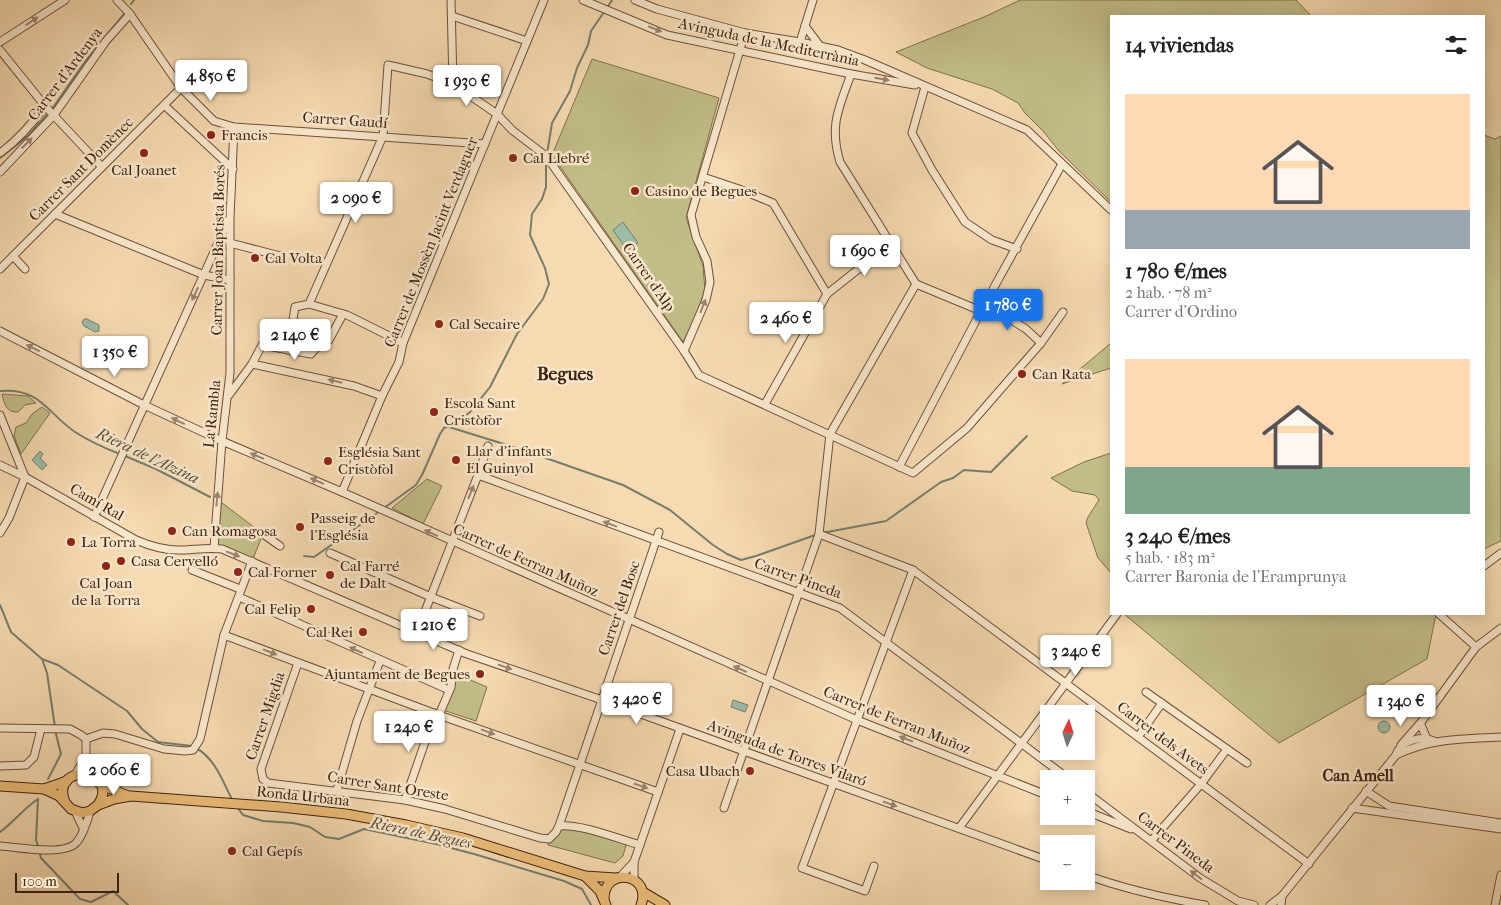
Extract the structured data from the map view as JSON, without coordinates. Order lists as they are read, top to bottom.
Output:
{
  "streets": {
    "main road": ["Ronda Urbana"],
    "street": [
      "Avinguda de la Mediterrània",
      "Carrer d'Ardenya",
      "Carrer Gaudí",
      "Carrer Sant Domènec",
      "Carrer de Mossèn Jacint Verdaguer",
      "Carrer Joan Baptista Borés",
      "Carrer d'Alp",
      "La Rambla",
      "Camí Ral",
      "Carrer de Ferran Muñoz",
      "Carrer Pineda",
      "Carrer del Bosc",
      "Carrer Migdia",
      "Carrer dels Avets",
      "Avinguda de Torres Vilaró",
      "Carrer Sant Oreste"
    ]
  },
  "crossings": [
    ["Carrer d'Ardenya", "Carrer Gaudí"],
    ["Carrer Gaudí", "Carrer Sant Domènec"],
    ["Carrer Gaudí", "Carrer de Mossèn Jacint Verdaguer"],
    ["Carrer Gaudí", "Carrer Joan Baptista Borés"],
    ["Carrer Gaudí", "Carrer d'Alp"],
    ["Carrer de Mossèn Jacint Verdaguer", "Carrer d'Alp"],
    ["Carrer de Mossèn Jacint Verdaguer", "Carrer de Ferran Muñoz"],
    ["Carrer Joan Baptista Borés", "La Rambla"],
    ["La Rambla", "Camí Ral"],
    ["La Rambla", "Carrer de Ferran Muñoz"],
    ["La Rambla", "Avinguda de Torres Vilaró"],
    ["Camí Ral", "Avinguda de Torres Vilaró"],
    ["Carrer de Ferran Muñoz", "Carrer del Bosc"],
    ["Carrer Pineda", "Carrer del Bosc"],
    ["Carrer del Bosc", "Avinguda de Torres Vilaró"],
    ["Carrer del Bosc", "Carrer Sant Oreste"],
    ["Carrer Migdia", "Carrer Sant Oreste"]
  ],
  "one_way": [
    "La Rambla",
    "Carrer de Ferran Muñoz",
    "Carrer Pineda",
    "Avinguda de Torres Vilaró"
  ],
  "districts": ["Begues", "Can Amell"],
  "water": ["Riera de l'Alzina", "Riera de Begues"],
  "places": [
    "Francis",
    "Cal Joanet",
    "Cal Llebré",
    "Casino de Begues",
    "Cal Volta",
    "Cal Secaire",
    "Can Rata",
    "Escola Sant Cristòfor",
    "Llar d'infants El Guinyol",
    "Església Sant Cristòfol",
    "Passeig de l'Església",
    "Can Romagosa",
    "La Torra",
    "Casa Cervelló",
    "Cal Joan de la Torra",
    "Cal Forner",
    "Cal Farré de Dalt",
    "Cal Felip",
    "Cal Rei",
    "Ajuntament de Begues",
    "Casa Ubach",
    "Cal Gepís"
  ],
  "scale_bar": "100 m",
  "north": "top",
  "page": {
    "heading": "14 viviendas",
    "price": [
      "4 850 €",
      "1 930 €",
      "2 090 €",
      "1 690 €",
      "1 780 €",
      "2 460 €",
      "2 140 €",
      "1 350 €",
      "1 210 €",
      "3 240 €",
      "3 420 €",
      "1 340 €",
      "1 240 €",
      "2 060 €"
    ],
    "list": [
      {
        "name": "1 780 €/mes",
        "note": "2 hab. · 78 m² · Carrer d'Ordino"
      },
      {
        "name": "3 240 €/mes",
        "note": "5 hab. · 183 m² · Carrer Baronia de l'Eramprunya"
      }
    ],
    "map_buttons": ["+", "−"],
    "scale": "100 m"
  }
}
